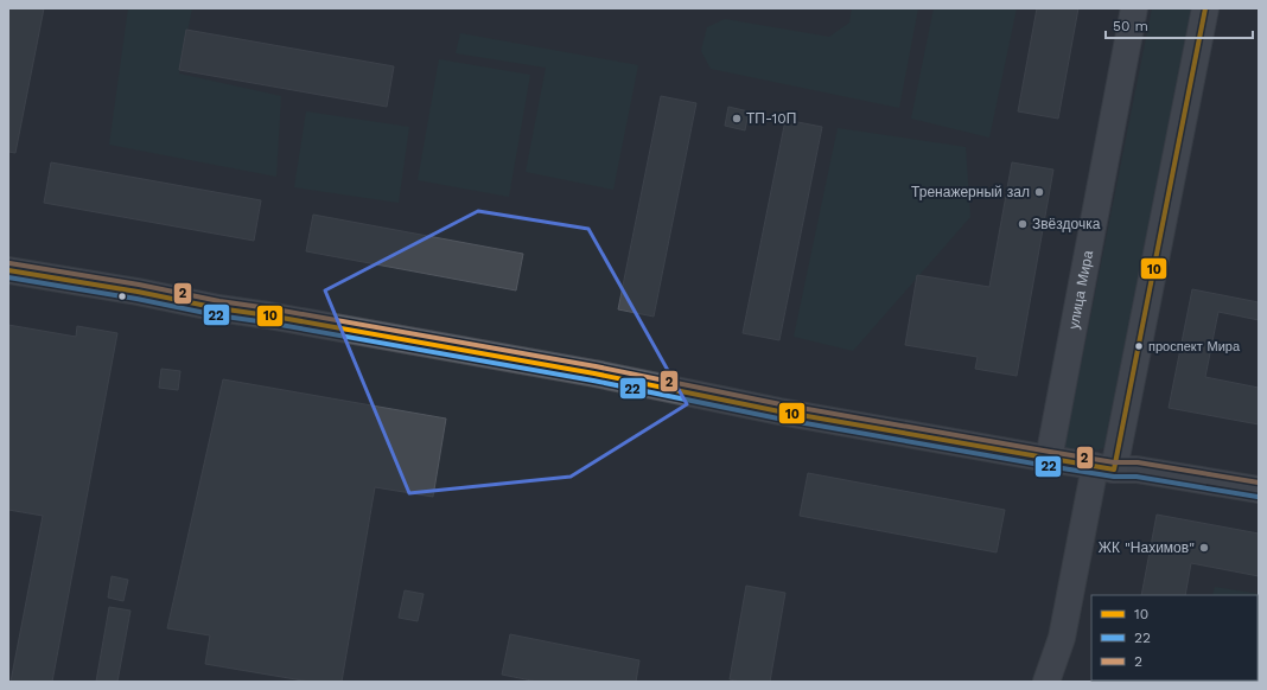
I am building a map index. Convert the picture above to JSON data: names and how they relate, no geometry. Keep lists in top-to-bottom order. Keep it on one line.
{"streets":{"main road":["улица Мира"]},"places":["ТП-10П","Тренажерный зал","Звёздочка","проспект Мира","ЖК \"Нахимов\""],"lines":["transit line 10","transit line 2","transit line 22"],"legend":["10","22","2"],"scale_bar":"50 m"}
